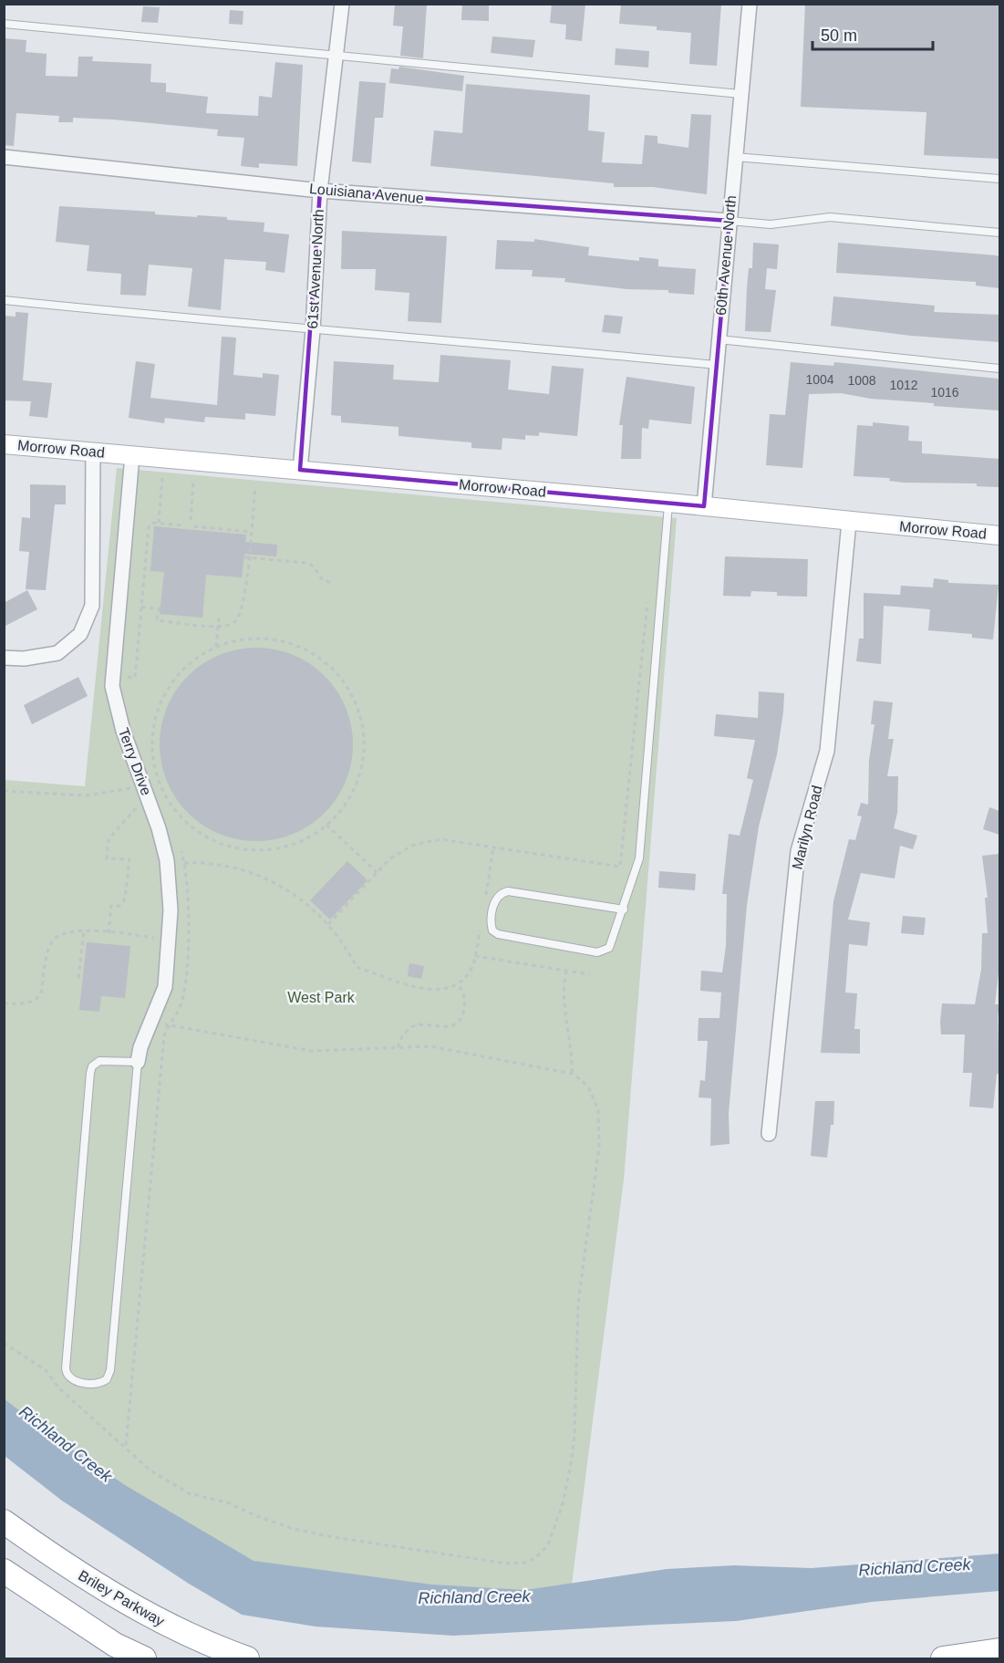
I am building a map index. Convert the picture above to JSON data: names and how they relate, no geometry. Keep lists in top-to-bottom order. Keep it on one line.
{"streets":{"highway":["Briley Parkway"],"street":["Louisiana Avenue","60th Avenue North","61st Avenue North","Morrow Road","Terry Drive","Marilyn Road"]},"crossings":[["Louisiana Avenue","60th Avenue North"],["Louisiana Avenue","61st Avenue North"],["60th Avenue North","Morrow Road"],["61st Avenue North","Morrow Road"],["Morrow Road","Terry Drive"],["Morrow Road","Marilyn Road"]],"water":["Richland Creek"],"parks":["West Park"],"house_numbers":["1004","1008","1012","1016"],"scale_bar":"50 m"}
